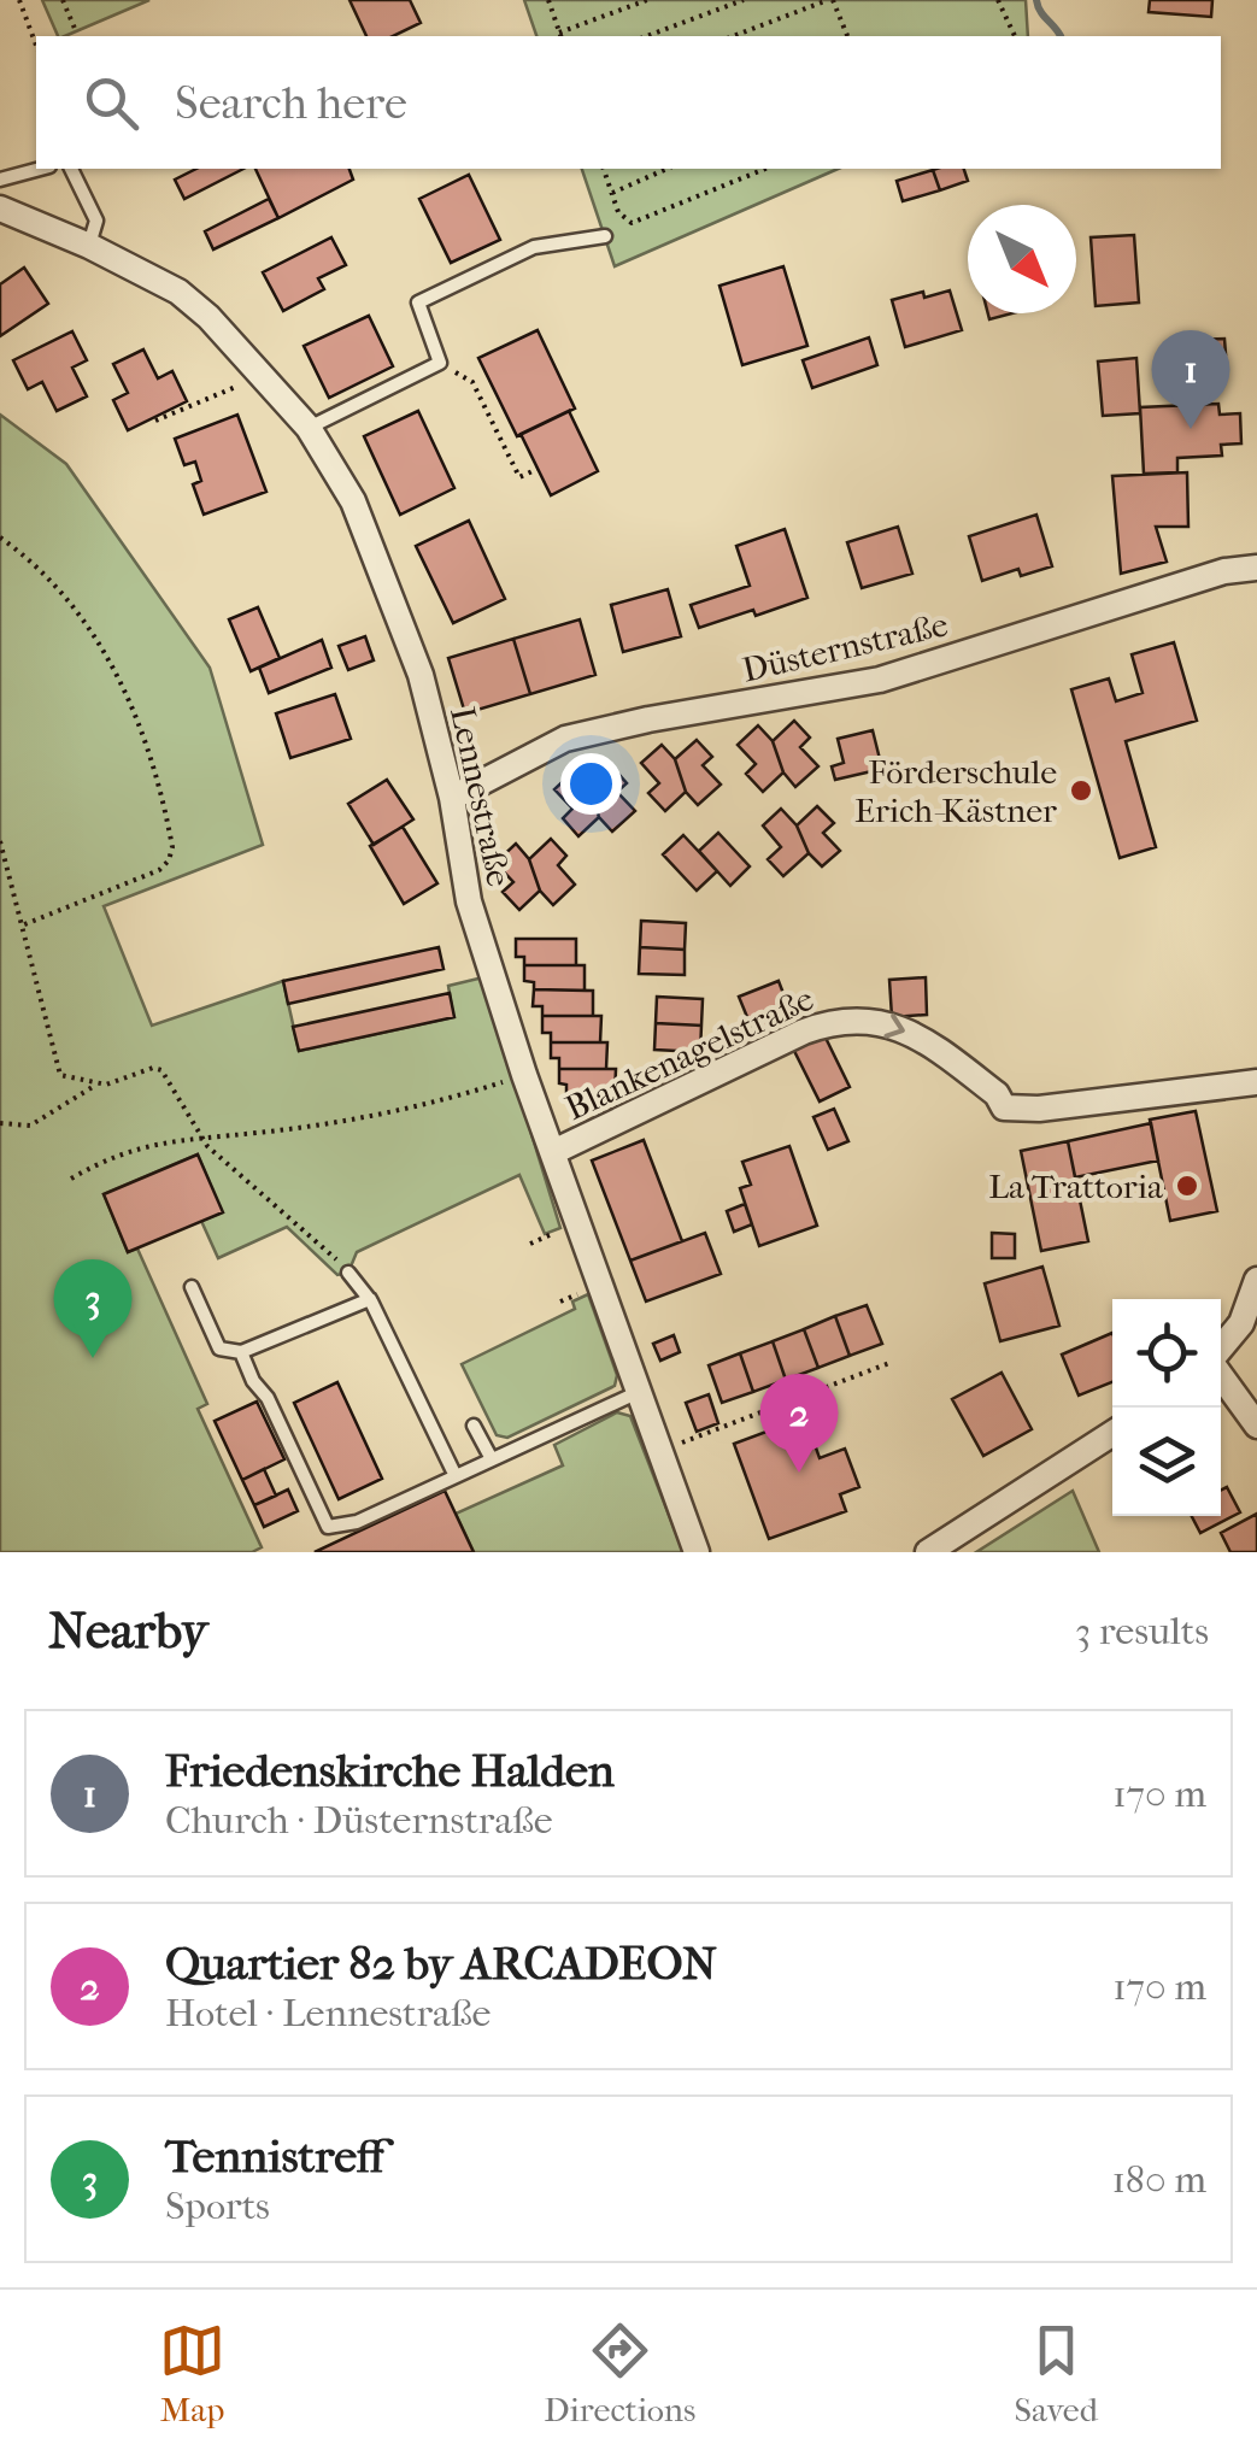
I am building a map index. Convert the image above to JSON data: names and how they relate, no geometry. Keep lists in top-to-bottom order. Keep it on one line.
{"streets":{"street":["Düsternstraße","Lennestraße","Blankenagelstraße"]},"crossings":[["Düsternstraße","Lennestraße"],["Lennestraße","Blankenagelstraße"]],"one_way":["Blankenagelstraße"],"places":["Förderschule Erich-Kästner","La Trattoria"],"north":"bottom right","page":{"search":"Search here","pins":["1","3","2"],"heading":["Nearby","3 results"],"list":[{"mark":"1","name":"Friedenskirche Halden","note":"Church · Düsternstraße","value":"170 m"},{"mark":"2","name":"Quartier 82 by ARCADEON","note":"Hotel · Lennestraße","value":"170 m"},{"mark":"3","name":"Tennistreff","note":"Sports","value":"180 m"}],"nav":["Map","Directions","Saved"]}}
